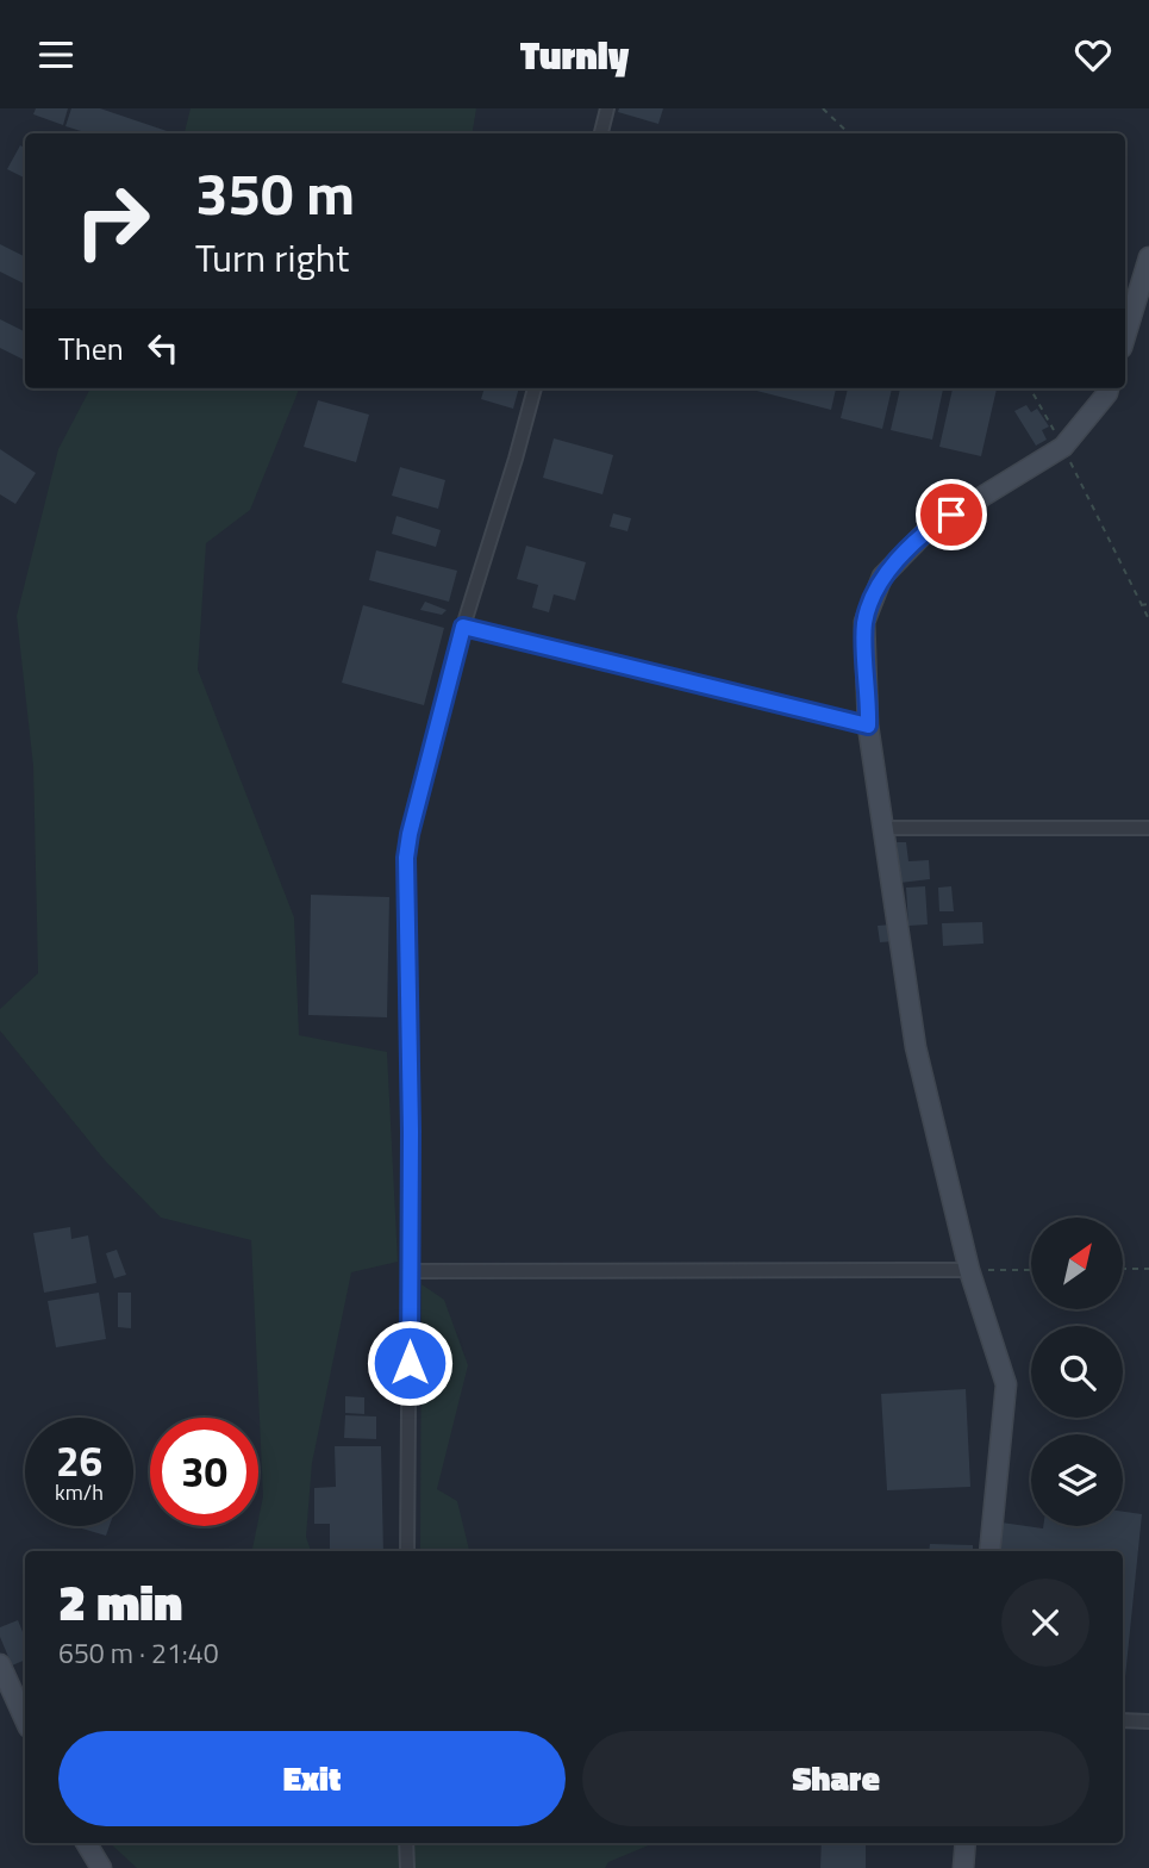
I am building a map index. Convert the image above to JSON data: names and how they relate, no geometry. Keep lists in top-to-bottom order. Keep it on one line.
{"north":"top right","page":{"header":"Turnly","turn":["350 m","Turn right"],"then":"Then","speed":"26 km/h","limit":"30","heading":["2 min","650 m · 21:40"],"buttons":["Exit","Share"]}}
